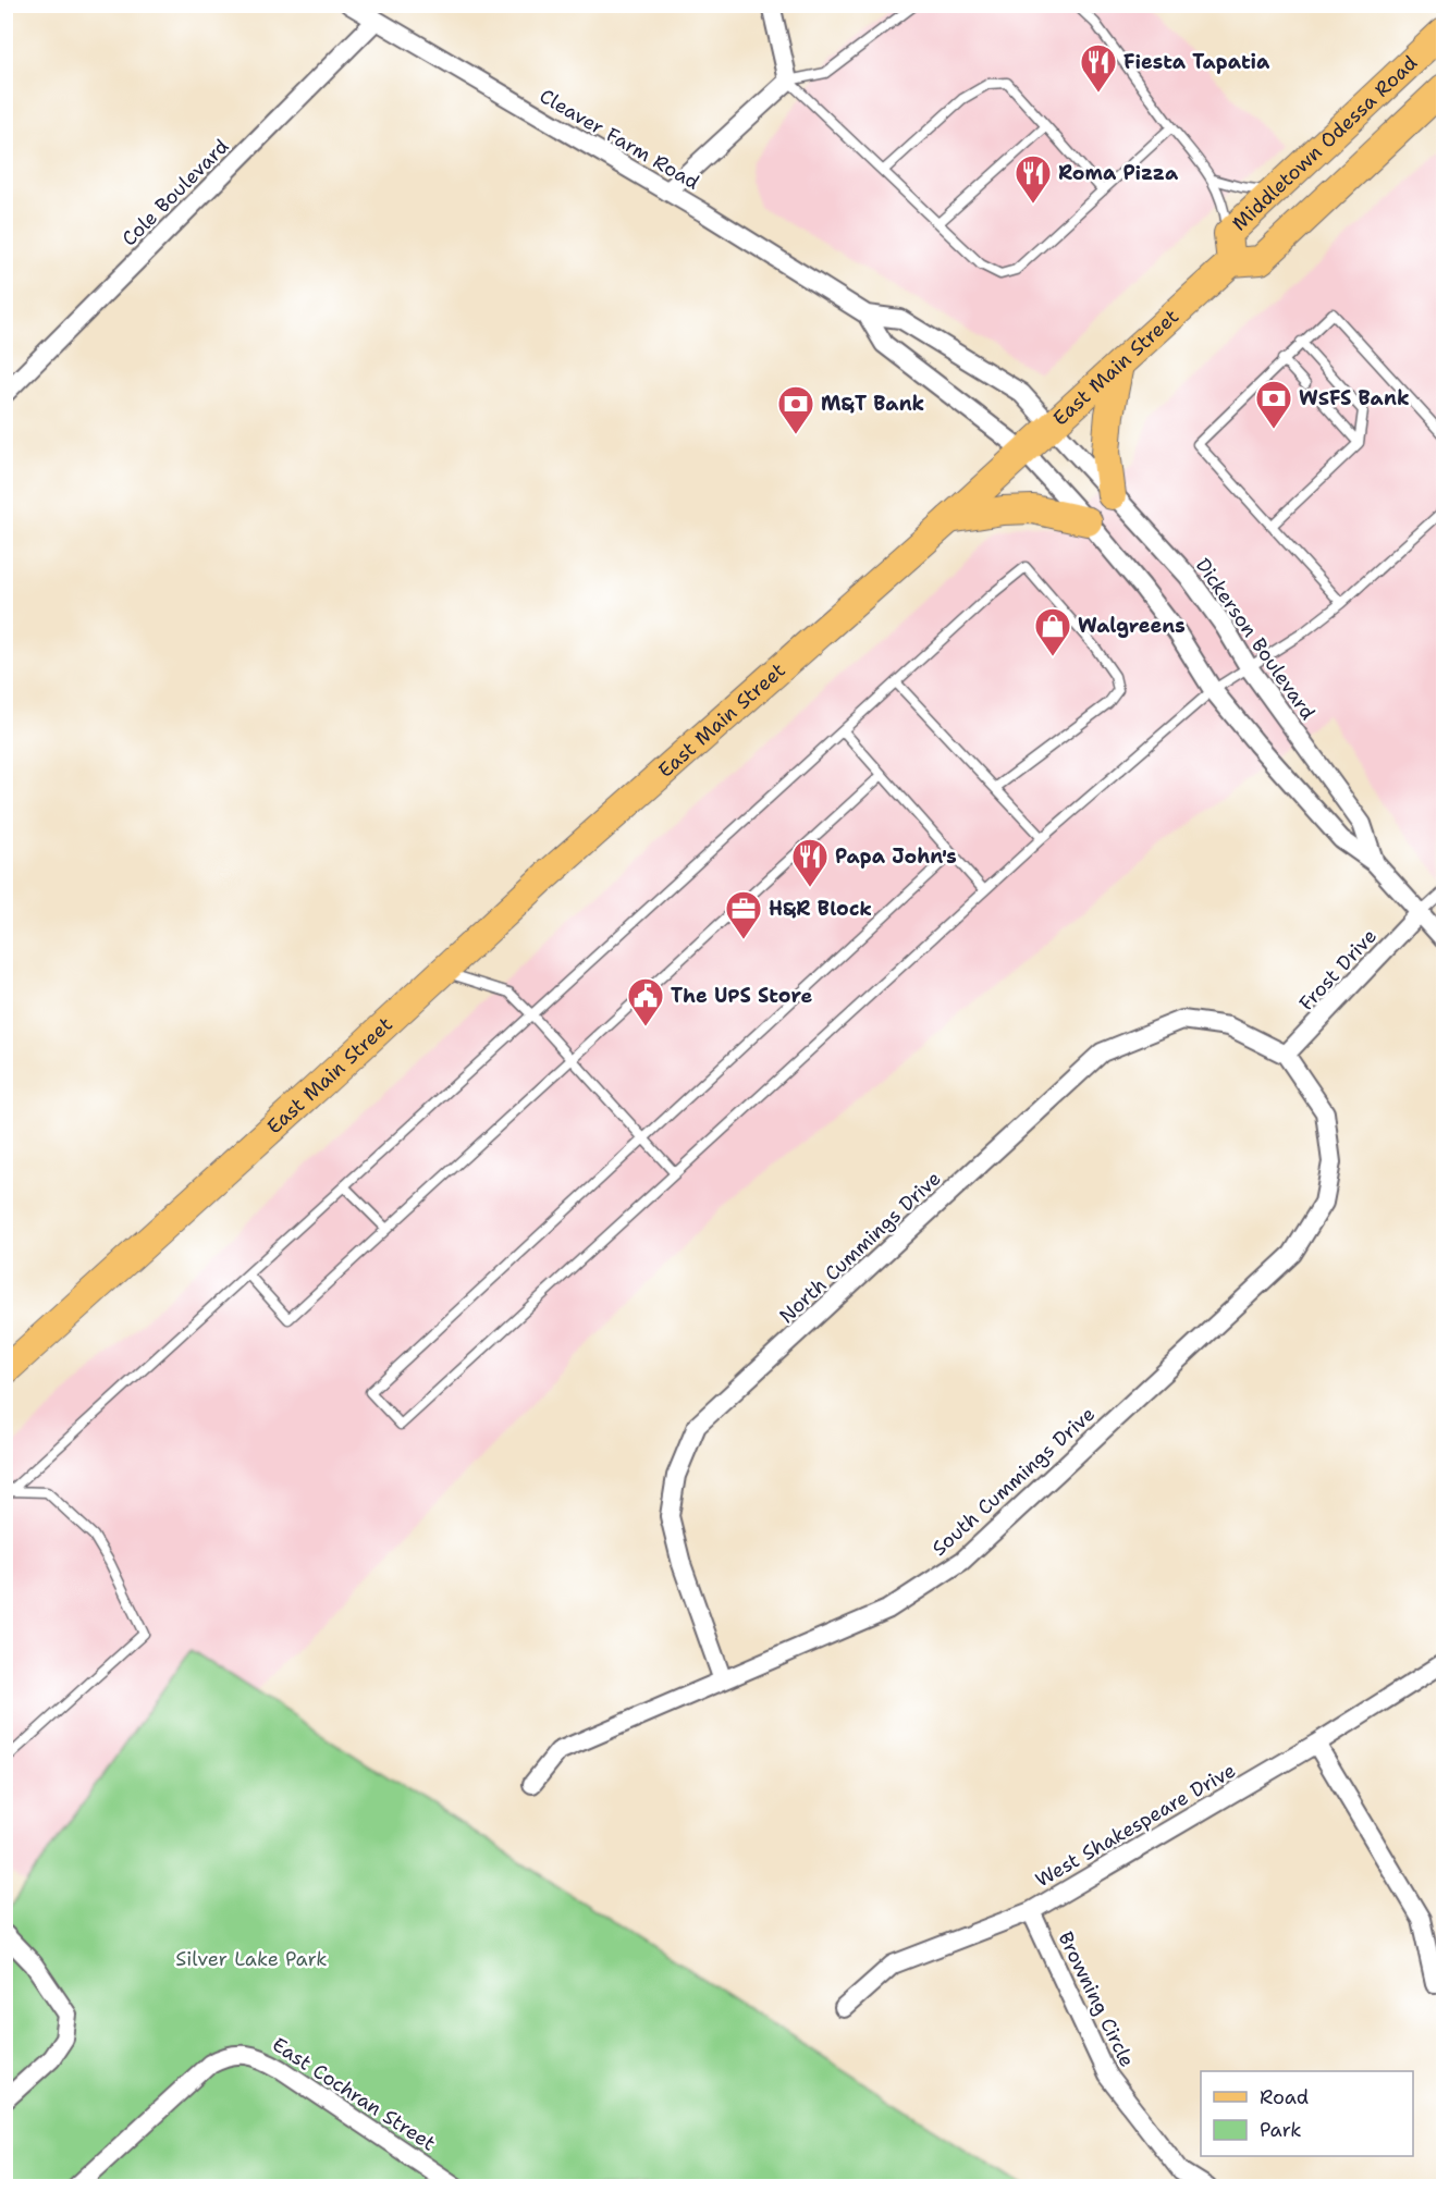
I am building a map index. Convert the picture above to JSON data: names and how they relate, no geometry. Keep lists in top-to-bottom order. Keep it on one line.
{"streets":{"main road":["Middletown Odessa Road","East Main Street"],"street":["Cleaver Farm Road","Cole Boulevard","Dickerson Boulevard","Frost Drive","North Cummings Drive","South Cummings Drive","West Shakespeare Drive","Browning Circle","East Cochran Street"]},"crossings":[["Cleaver Farm Road","Cole Boulevard"],["Cleaver Farm Road","East Main Street"],["Cleaver Farm Road","Dickerson Boulevard"],["Middletown Odessa Road","East Main Street"],["East Main Street","Dickerson Boulevard"],["Dickerson Boulevard","Frost Drive"],["Frost Drive","North Cummings Drive"],["Frost Drive","South Cummings Drive"],["North Cummings Drive","South Cummings Drive"],["West Shakespeare Drive","Browning Circle"]],"parks":["Silver Lake Park"],"places":{"restaurant":["Fiesta Tapatia","Roma Pizza","Papa John's"],"bank":["WSFS Bank","M&T Bank"],"shop":["Walgreens"],"office":["H&R Block"],"public building":["The UPS Store"]},"legend":["Road","Park"]}
